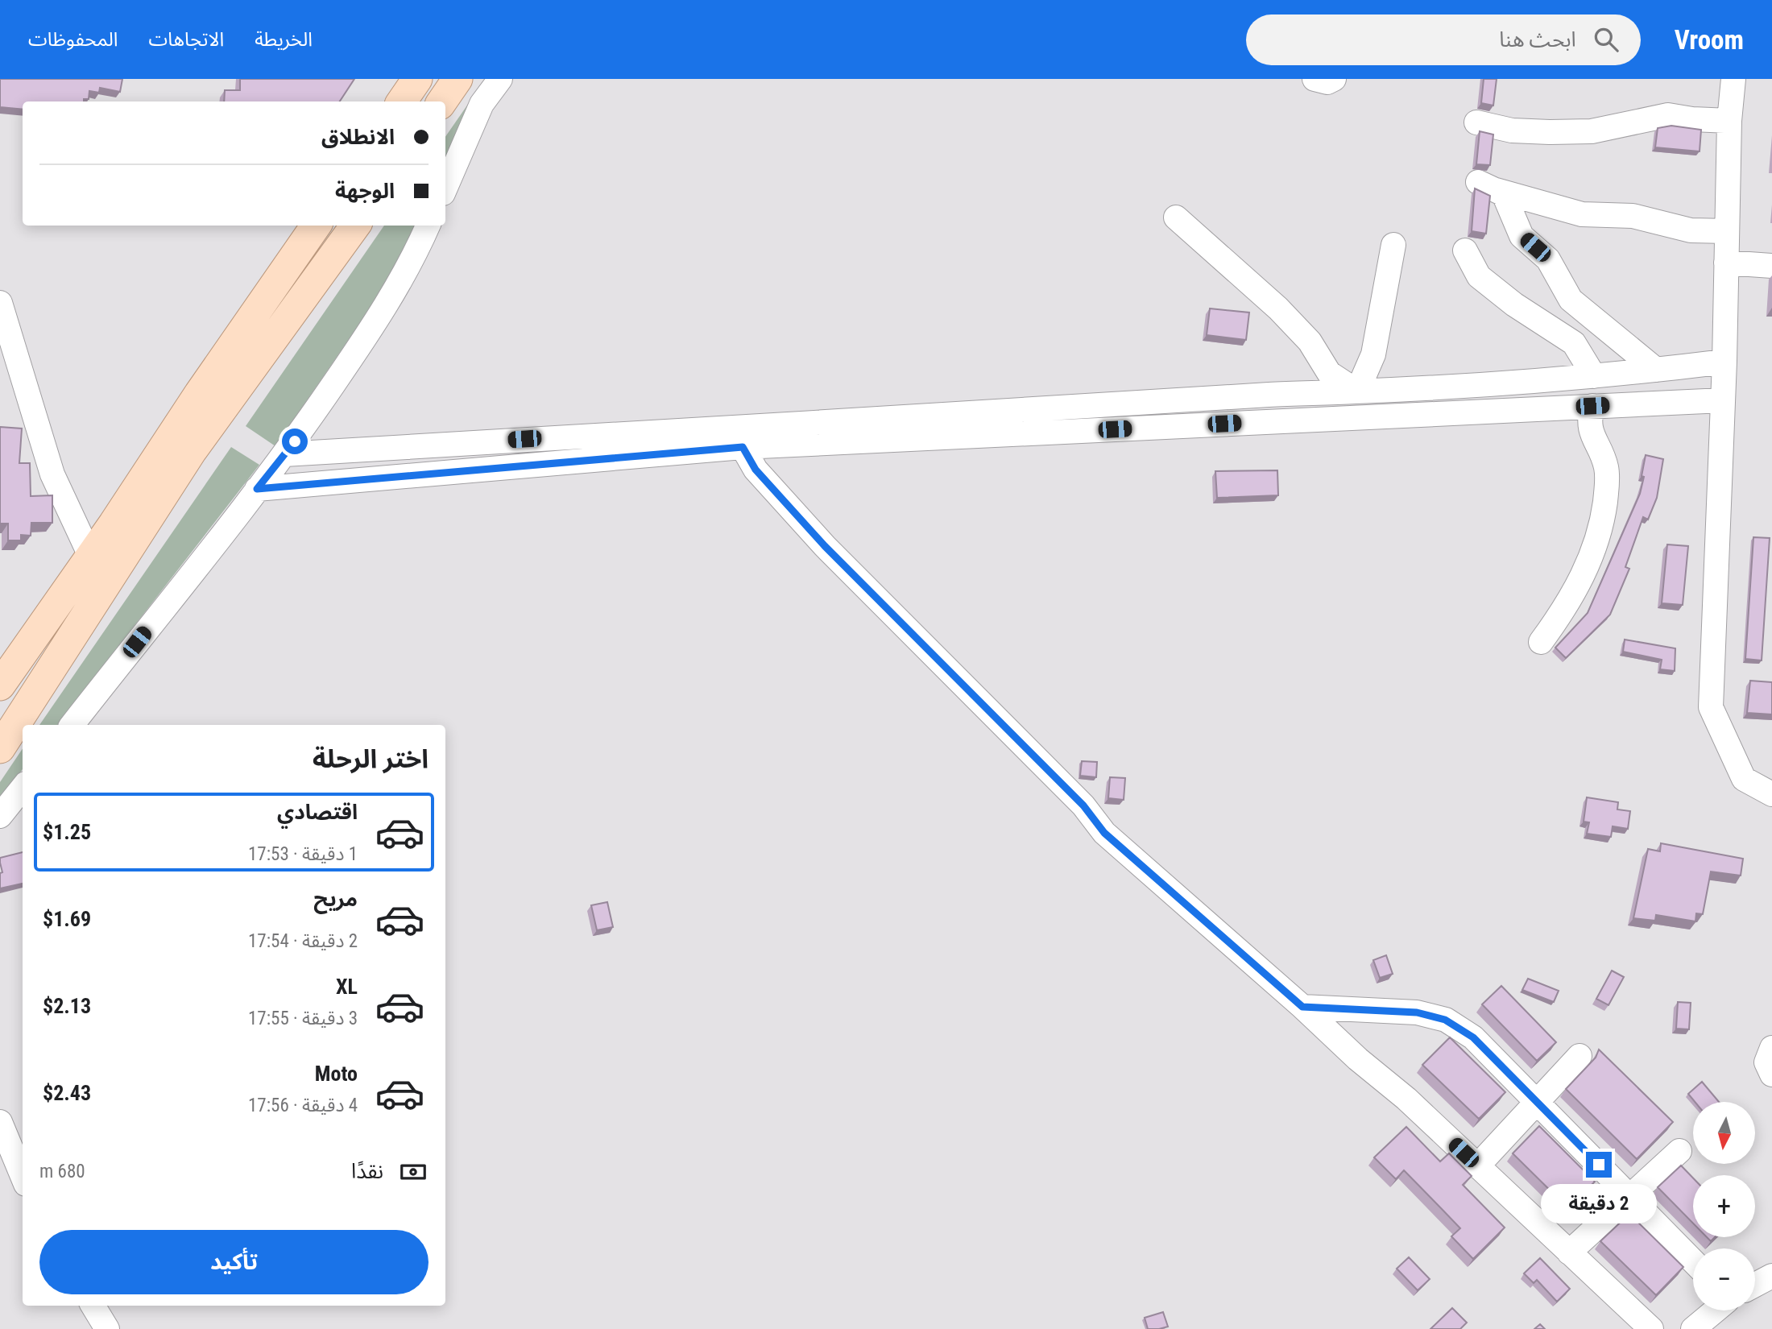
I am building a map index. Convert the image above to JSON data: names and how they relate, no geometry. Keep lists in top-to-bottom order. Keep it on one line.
{"north":"bottom","page":{"header":"Vroom","search":"ابحث هنا","nav":["الخريطة","الاتجاهات","المحفوظات"],"banner":["الانطلاق","الوجهة"],"heading":"اختر الرحلة","list":[{"name":"اقتصادي","note":"1 دقيقة · 17:53","value":"$1.25"},{"name":"مريح","note":"2 دقيقة · 17:54","value":"$1.69"},{"name":"XL","note":"3 دقيقة · 17:55","value":"$2.13"},{"name":"Moto","note":"4 دقيقة · 17:56","value":"$2.43"}],"map_buttons":["+","−"],"pay":["نقدًا","680 m"],"bubble":"2 دقيقة","buttons":"تأكيد"}}
